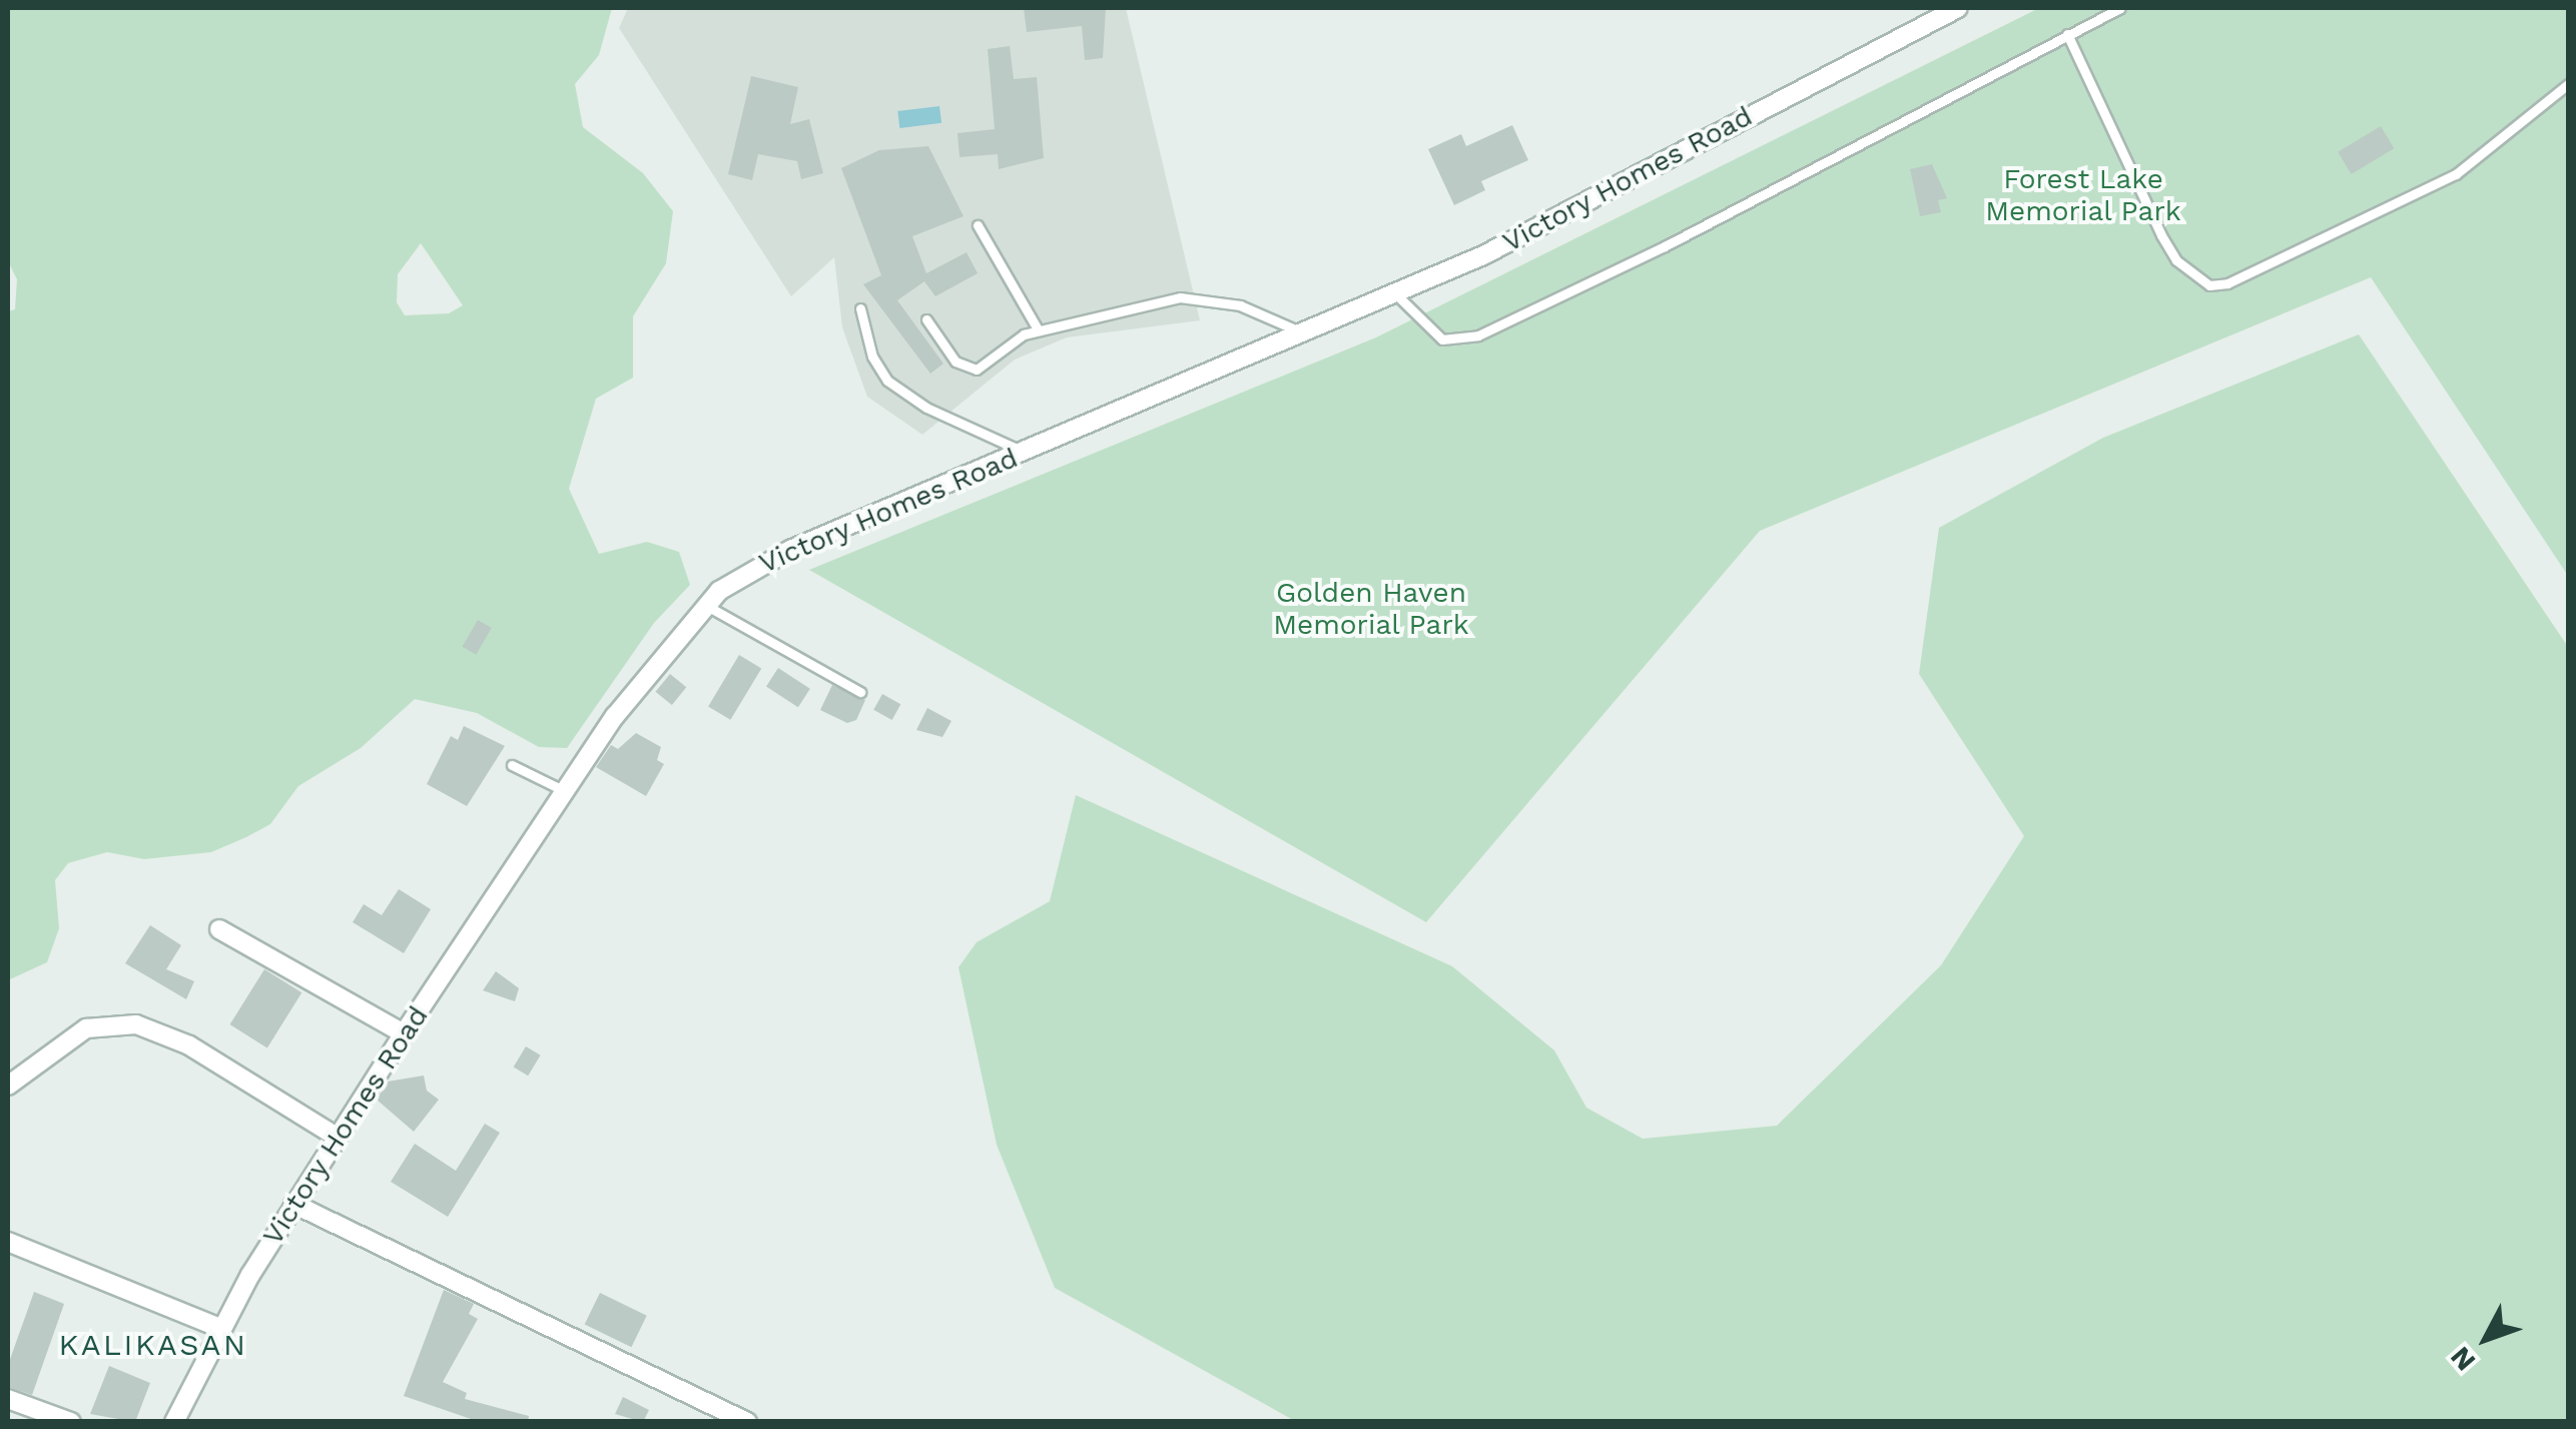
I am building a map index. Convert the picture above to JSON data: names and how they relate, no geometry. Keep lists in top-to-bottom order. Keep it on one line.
{"streets":{"street":["Victory Homes Road"]},"districts":["KALIKASAN"],"parks":["Forest Lake Memorial Park","Golden Haven Memorial Park"],"north":"bottom left"}
